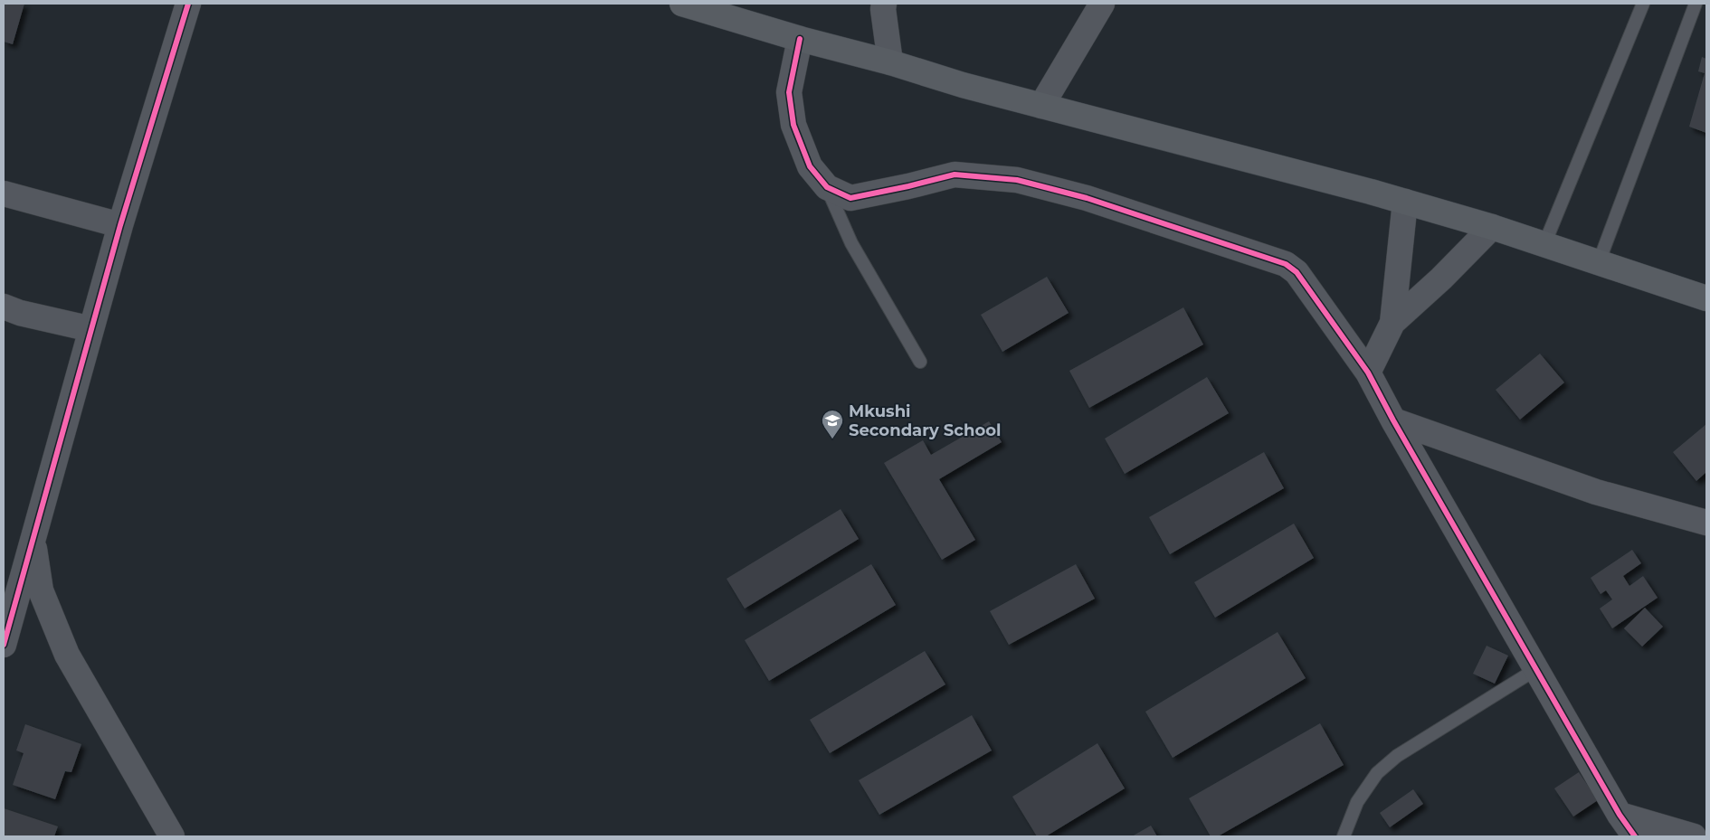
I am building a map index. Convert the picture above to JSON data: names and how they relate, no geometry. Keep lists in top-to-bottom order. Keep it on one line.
{"places":{"school or university":["Mkushi Secondary School"]}}
